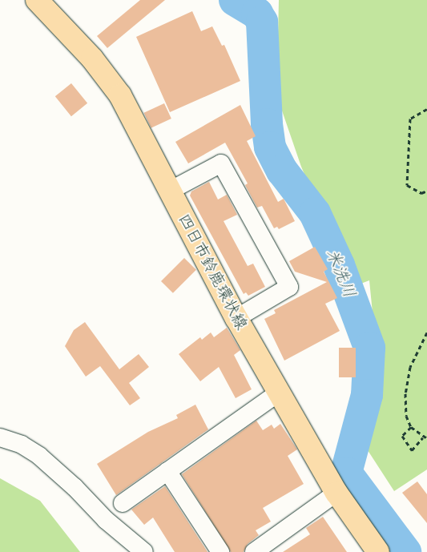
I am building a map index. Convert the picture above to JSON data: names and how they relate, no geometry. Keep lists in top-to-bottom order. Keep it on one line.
{"streets":{"main road":["四日市鈴鹿環状線"]},"water":["米洗川"]}
